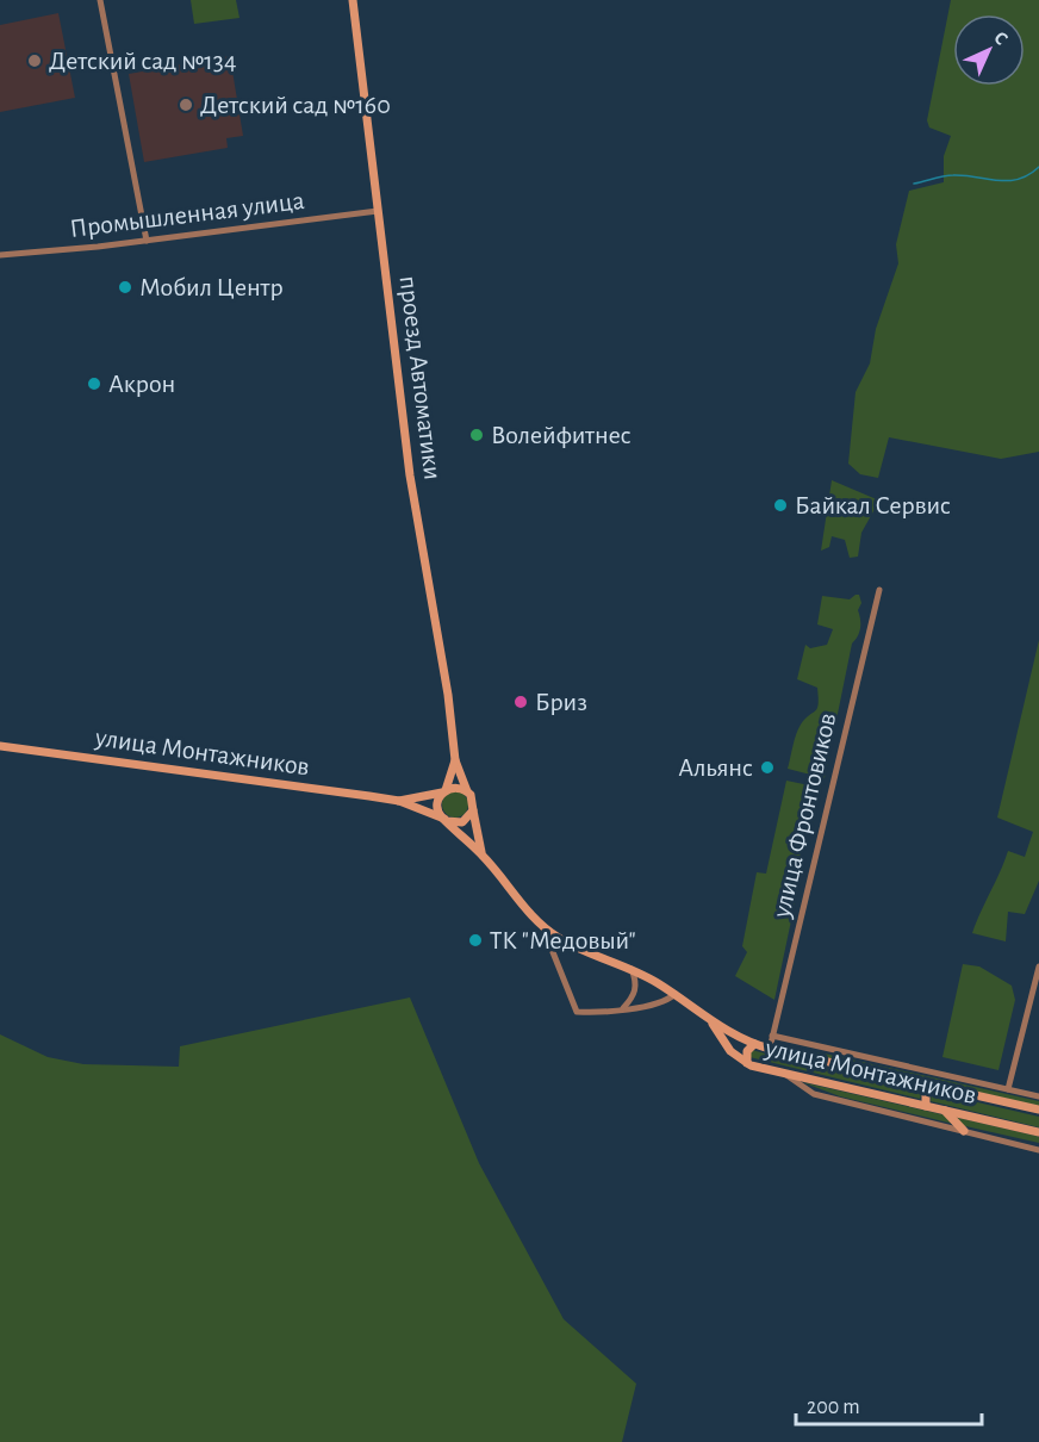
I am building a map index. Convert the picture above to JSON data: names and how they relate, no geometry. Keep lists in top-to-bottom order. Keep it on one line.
{"streets":{"main road":["проезд Автоматики","улица Монтажников"],"street":["Промышленная улица","улица Фронтовиков"]},"crossings":[["Промышленная улица","проезд Автоматики"],["проезд Автоматики","улица Монтажников"],["улица Монтажников","улица Фронтовиков"]],"places":["Детский сад №134","Детский сад №160","Мобил Центр","Акрон","Волейфитнес","Байкал Сервис","Бриз","Альянс","ТК \"Медовый\""],"scale_bar":"200 m","north":"top right"}
